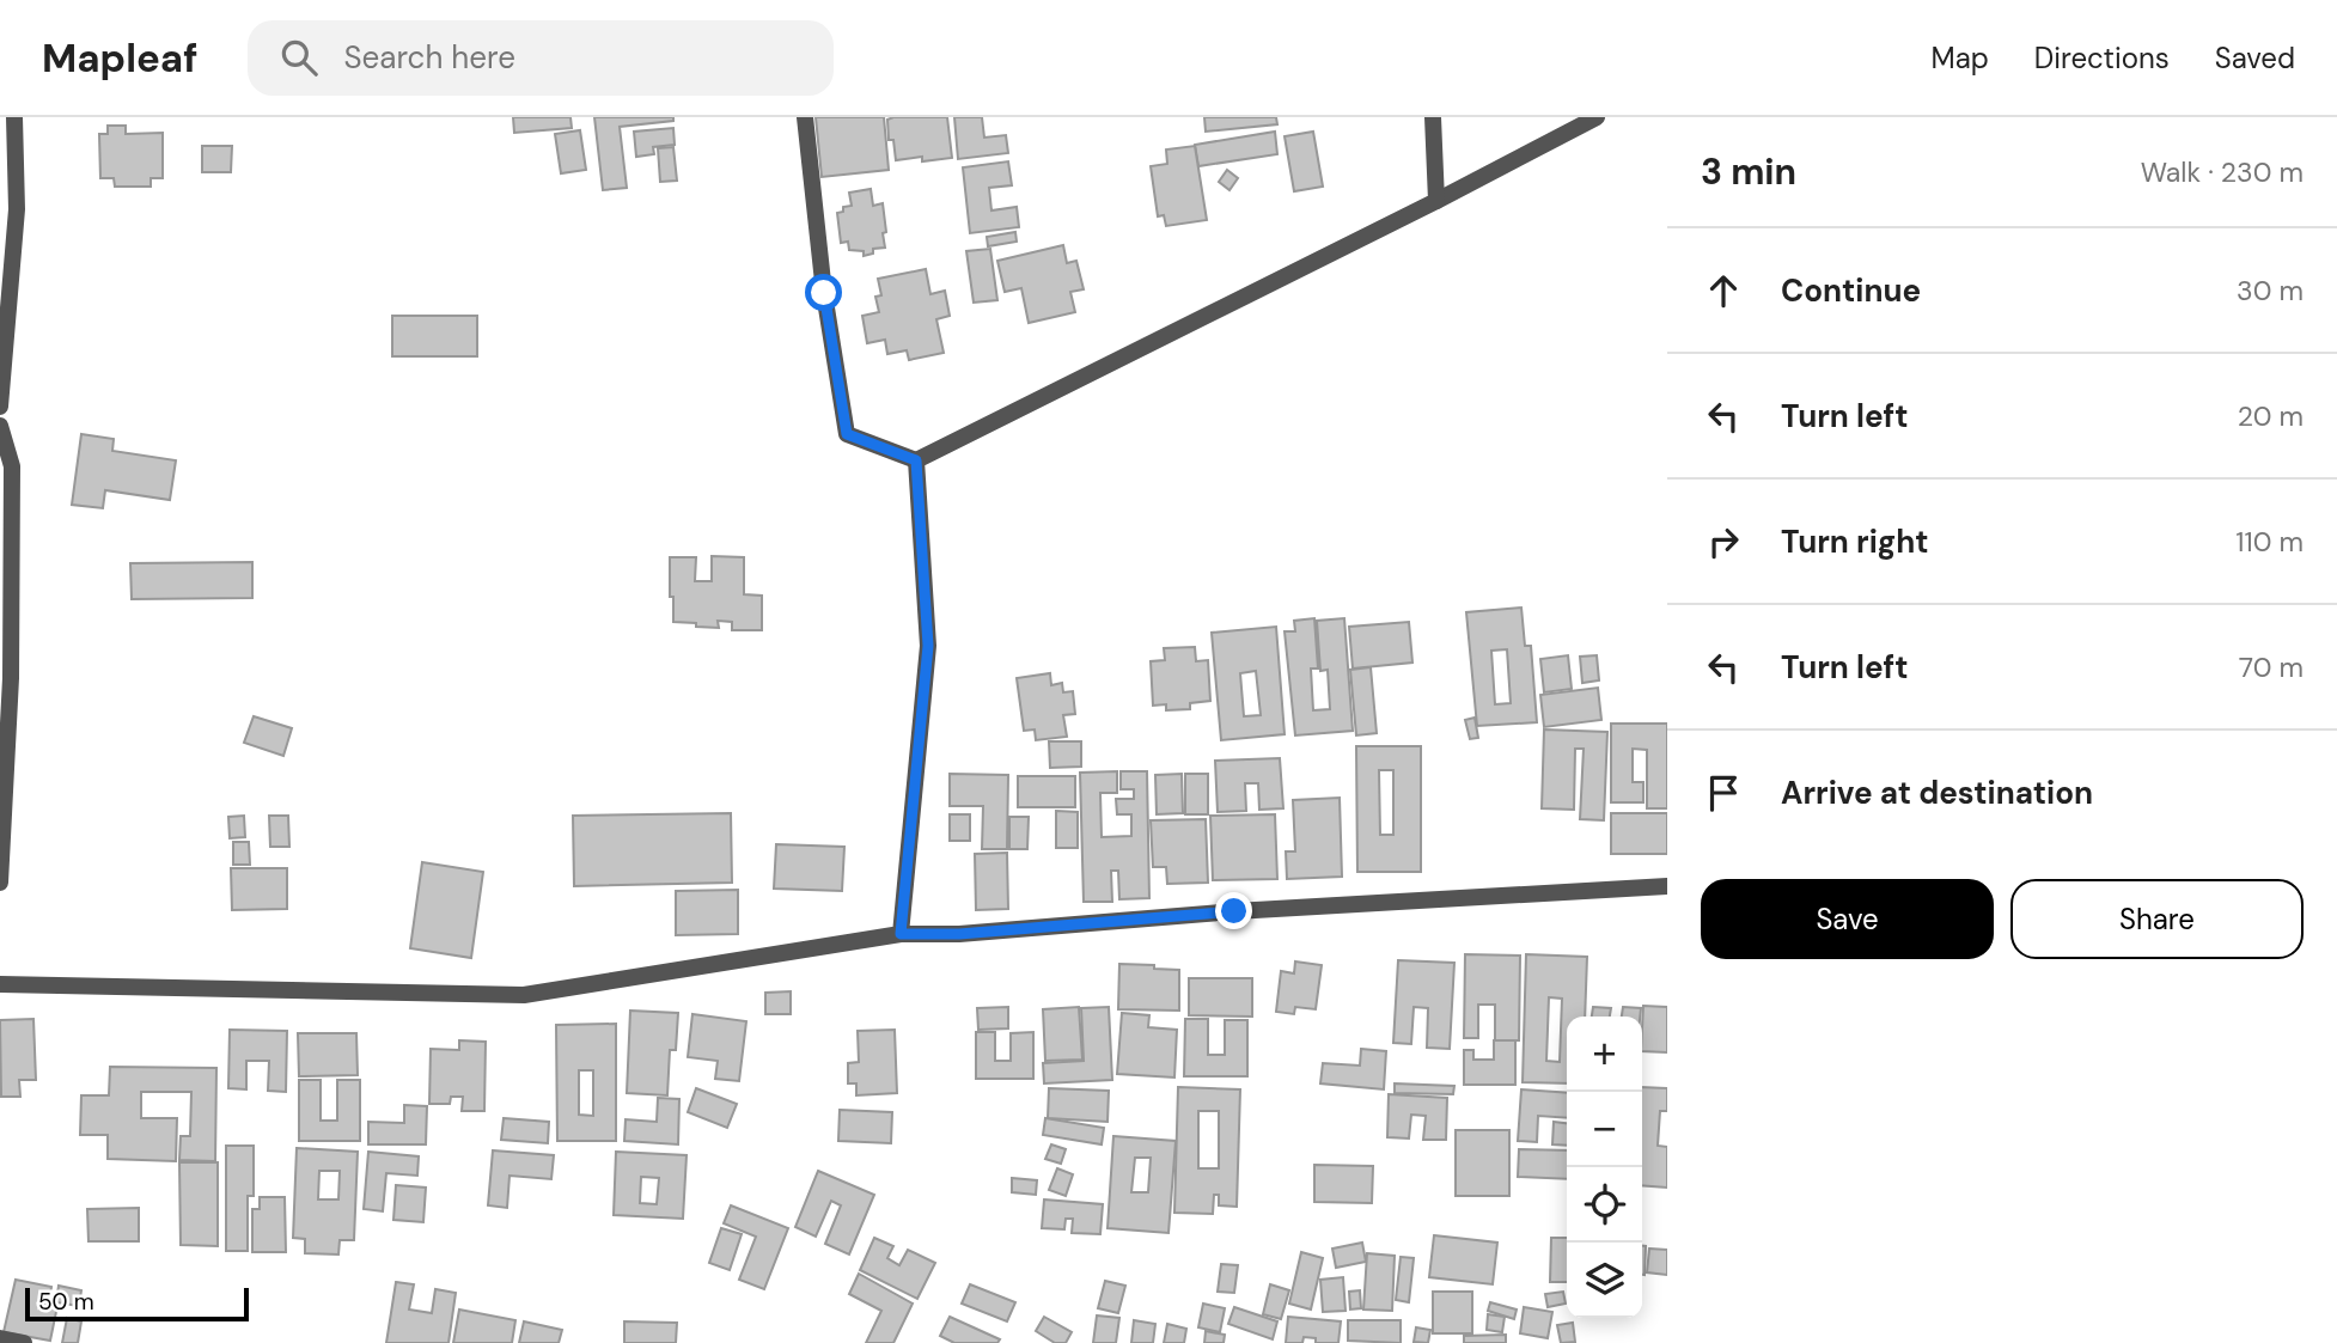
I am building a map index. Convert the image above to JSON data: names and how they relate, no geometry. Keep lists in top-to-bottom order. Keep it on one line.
{"scale_bar":"50 m","page":{"header":"Mapleaf","search":"Search here","nav":["Map","Directions","Saved"],"heading":["3 min","Walk · 230 m"],"list":[["Continue","30 m"],["Turn left","20 m"],["Turn right","110 m"],["Turn left","70 m"],"Arrive at destination"],"buttons":["Save","Share"],"map_buttons":["+","−"],"scale":"50 m"}}
